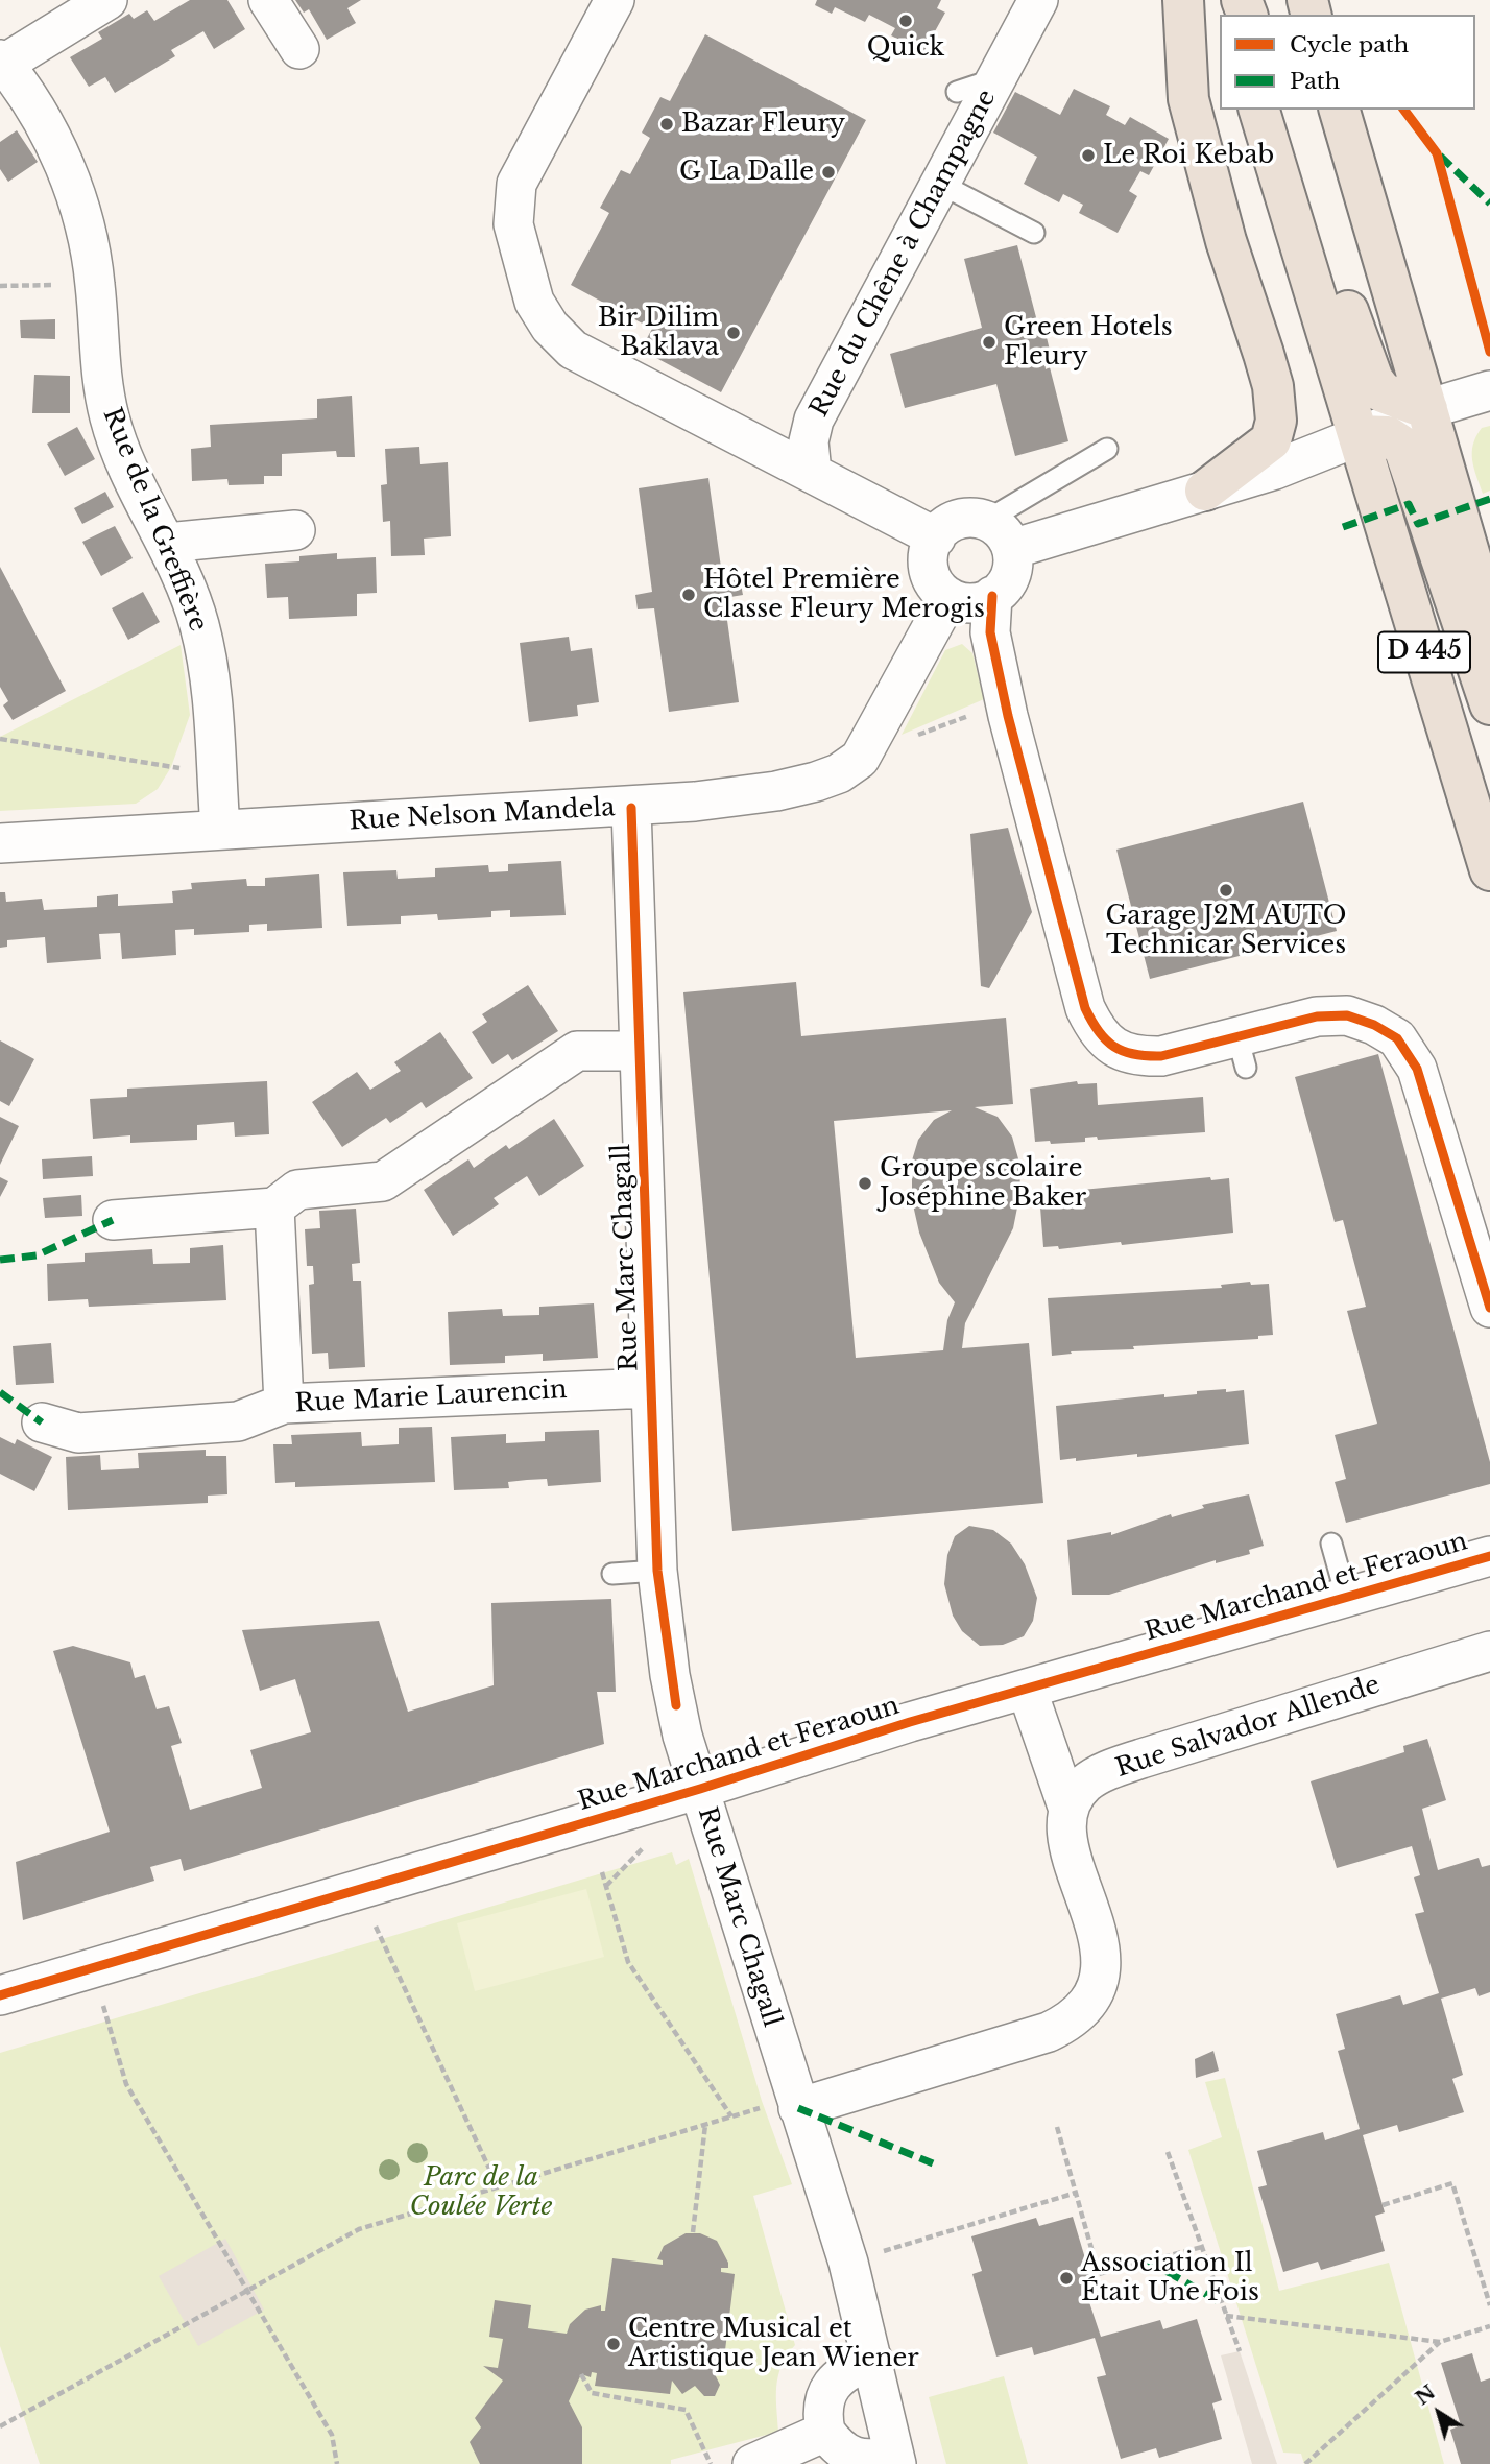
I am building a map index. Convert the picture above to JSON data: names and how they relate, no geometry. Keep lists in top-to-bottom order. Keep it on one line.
{"streets":{"main road":["D 445"],"street":["Rue du Chêne à Champagne","Rue de la Greffière","Rue Nelson Mandela","Rue Marc Chagall","Rue Marie Laurencin","Rue Marchand et Feraoun","Rue Salvador Allende"]},"crossings":[["Rue de la Greffière","Rue Nelson Mandela"],["Rue Nelson Mandela","Rue Marc Chagall"],["Rue Marc Chagall","Rue Marie Laurencin"],["Rue Marc Chagall","Rue Marchand et Feraoun"]],"parks":["Parc de la Coulée Verte"],"places":["Quick","Bazar Fleury","Le Roi Kebab","G La Dalle","Bir Dilim Baklava","Green Hotels Fleury","Hôtel Première Classe Fleury Merogis","Garage J2M AUTO Technicar Services","Groupe scolaire Joséphine Baker","Association Il Était Une Fois","Centre Musical et Artistique Jean Wiener"],"legend":["Cycle path","Path"],"north":"top left"}
